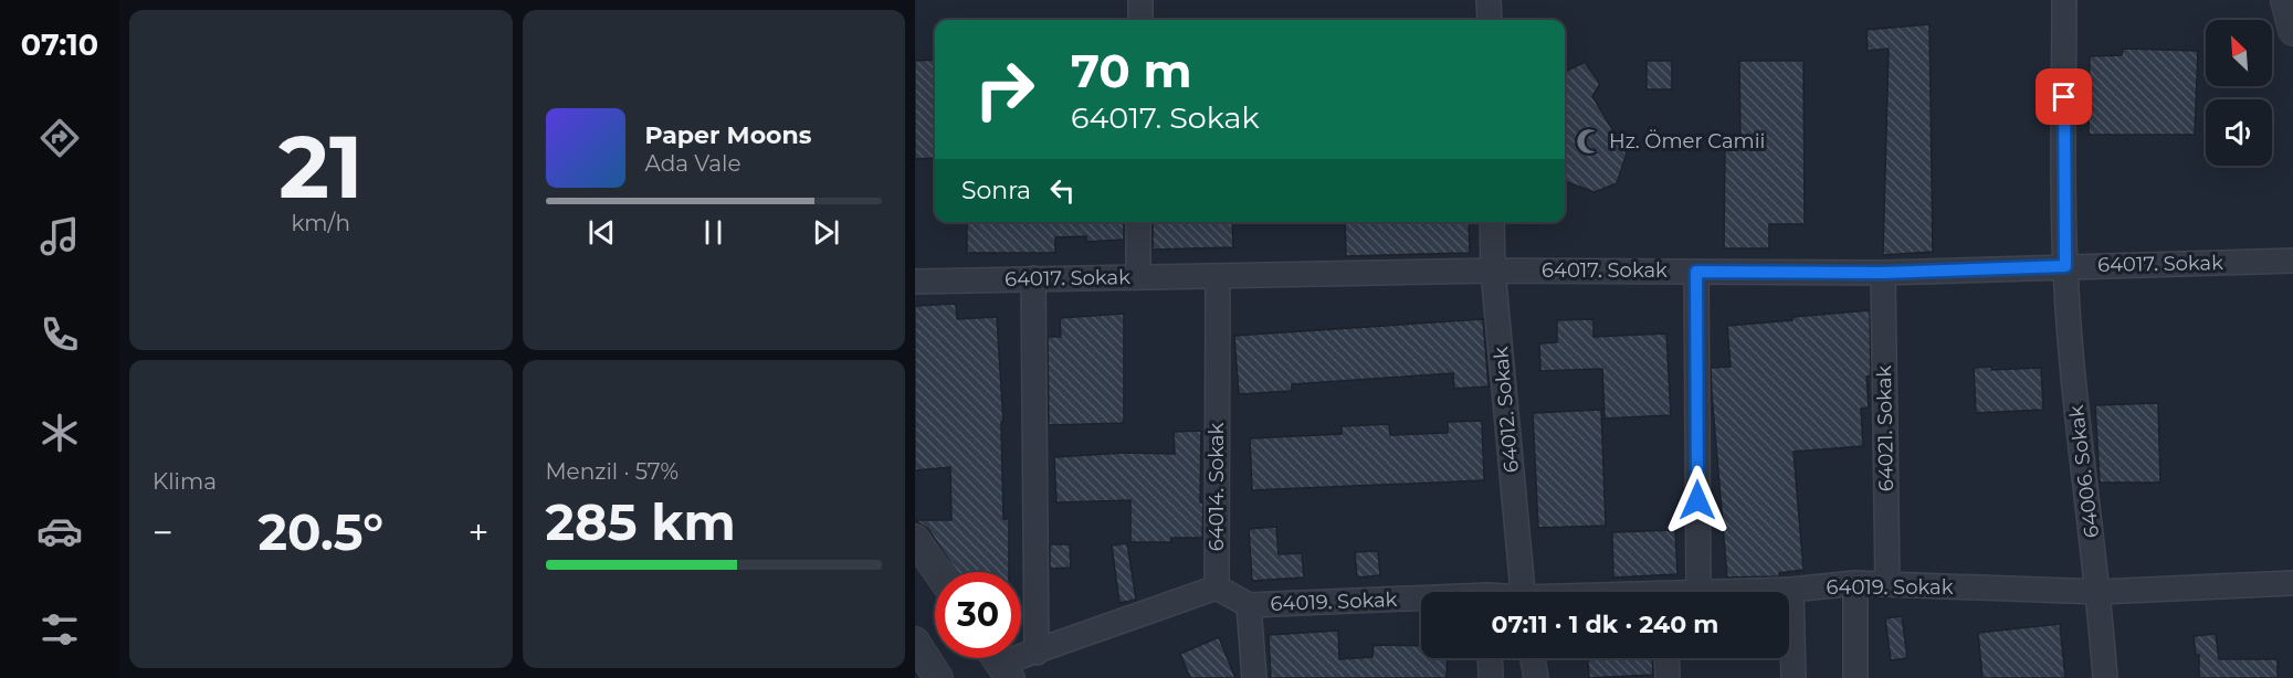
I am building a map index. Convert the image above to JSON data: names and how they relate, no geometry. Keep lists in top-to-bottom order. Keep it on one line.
{"streets":{"street":["64017. Sokak","64012. Sokak","64021. Sokak","64006. Sokak","64014. Sokak","64019. Sokak"]},"crossings":[["64017. Sokak","64012. Sokak"],["64017. Sokak","64021. Sokak"],["64017. Sokak","64006. Sokak"],["64017. Sokak","64014. Sokak"],["64021. Sokak","64019. Sokak"],["64006. Sokak","64019. Sokak"]],"places":{"mosque":["Hz. Ömer Camii"]},"north":"top left","page":{"tabs":"07:10","tile":[["21","km/h"],"Klima",["Menzil · 57%","285 km"]],"turn":["70 m","64017. Sokak"],"song":["Paper Moons","Ada Vale"],"then":"Sonra","heat":["−","20.5°","+"],"limit":"30","trip":"07:11 · 1 dk · 240 m"}}
